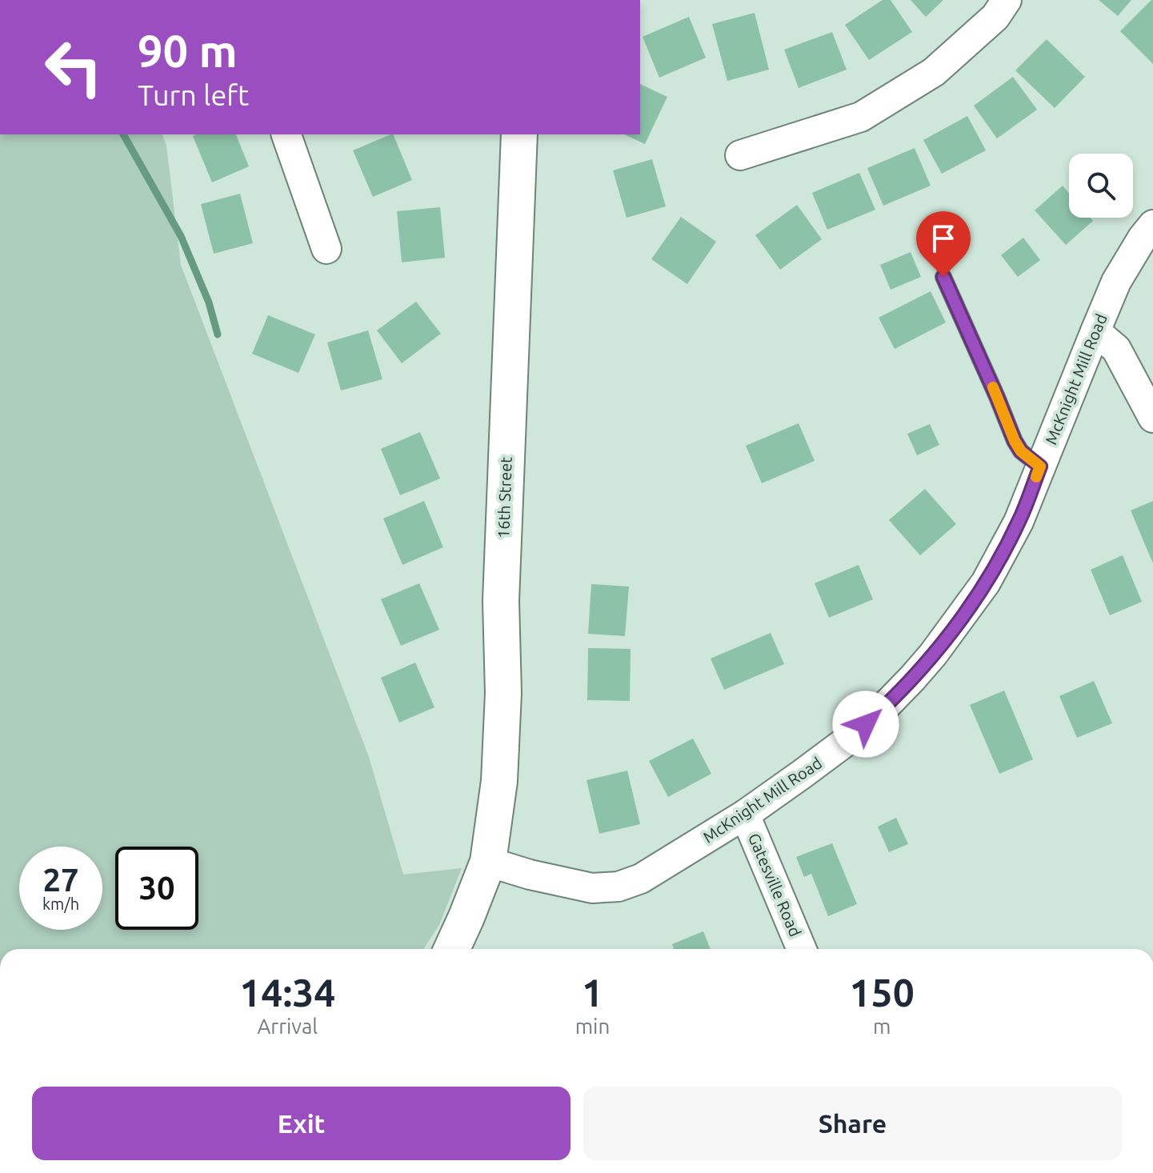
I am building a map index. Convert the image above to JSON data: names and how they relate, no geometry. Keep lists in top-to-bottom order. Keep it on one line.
{"streets":{"street":["McKnight Mill Road","16th Street","Gatesville Road"]},"crossings":[["McKnight Mill Road","16th Street"],["McKnight Mill Road","Gatesville Road"]],"page":{"turn":["90 m","Turn left"],"speed":"27 km/h","limit":"30","eta":["14:34","Arrival","1","min","150","m"],"buttons":["Exit","Share"]}}
